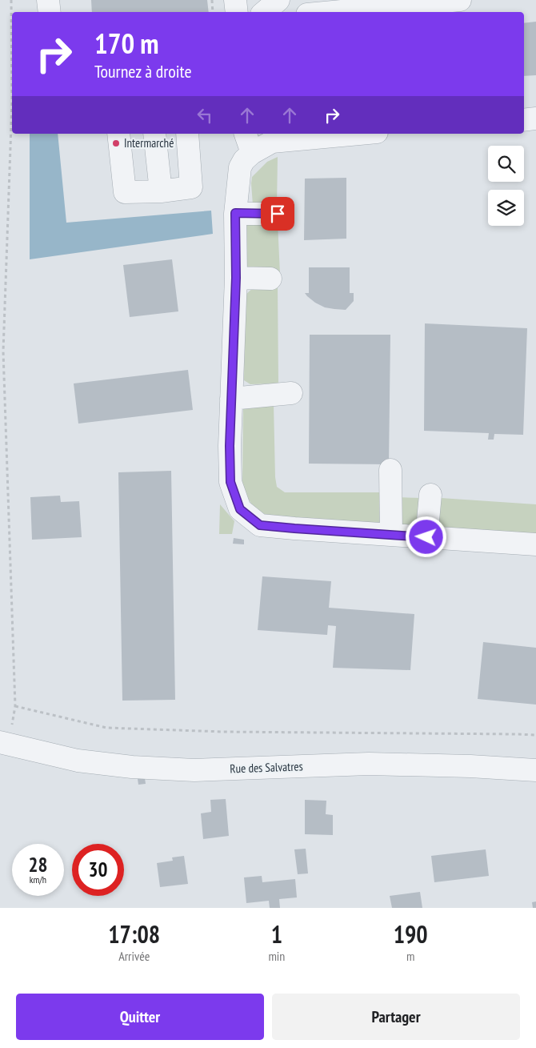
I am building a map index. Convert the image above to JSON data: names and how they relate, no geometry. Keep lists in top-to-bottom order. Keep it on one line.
{"streets":{"street":["Rue des Salvatres"]},"places":["Intermarché"],"page":{"turn":["170 m","Tournez à droite"],"speed":"28 km/h","limit":"30","eta":["17:08","Arrivée","1","min","190","m"],"buttons":["Quitter","Partager"]}}
